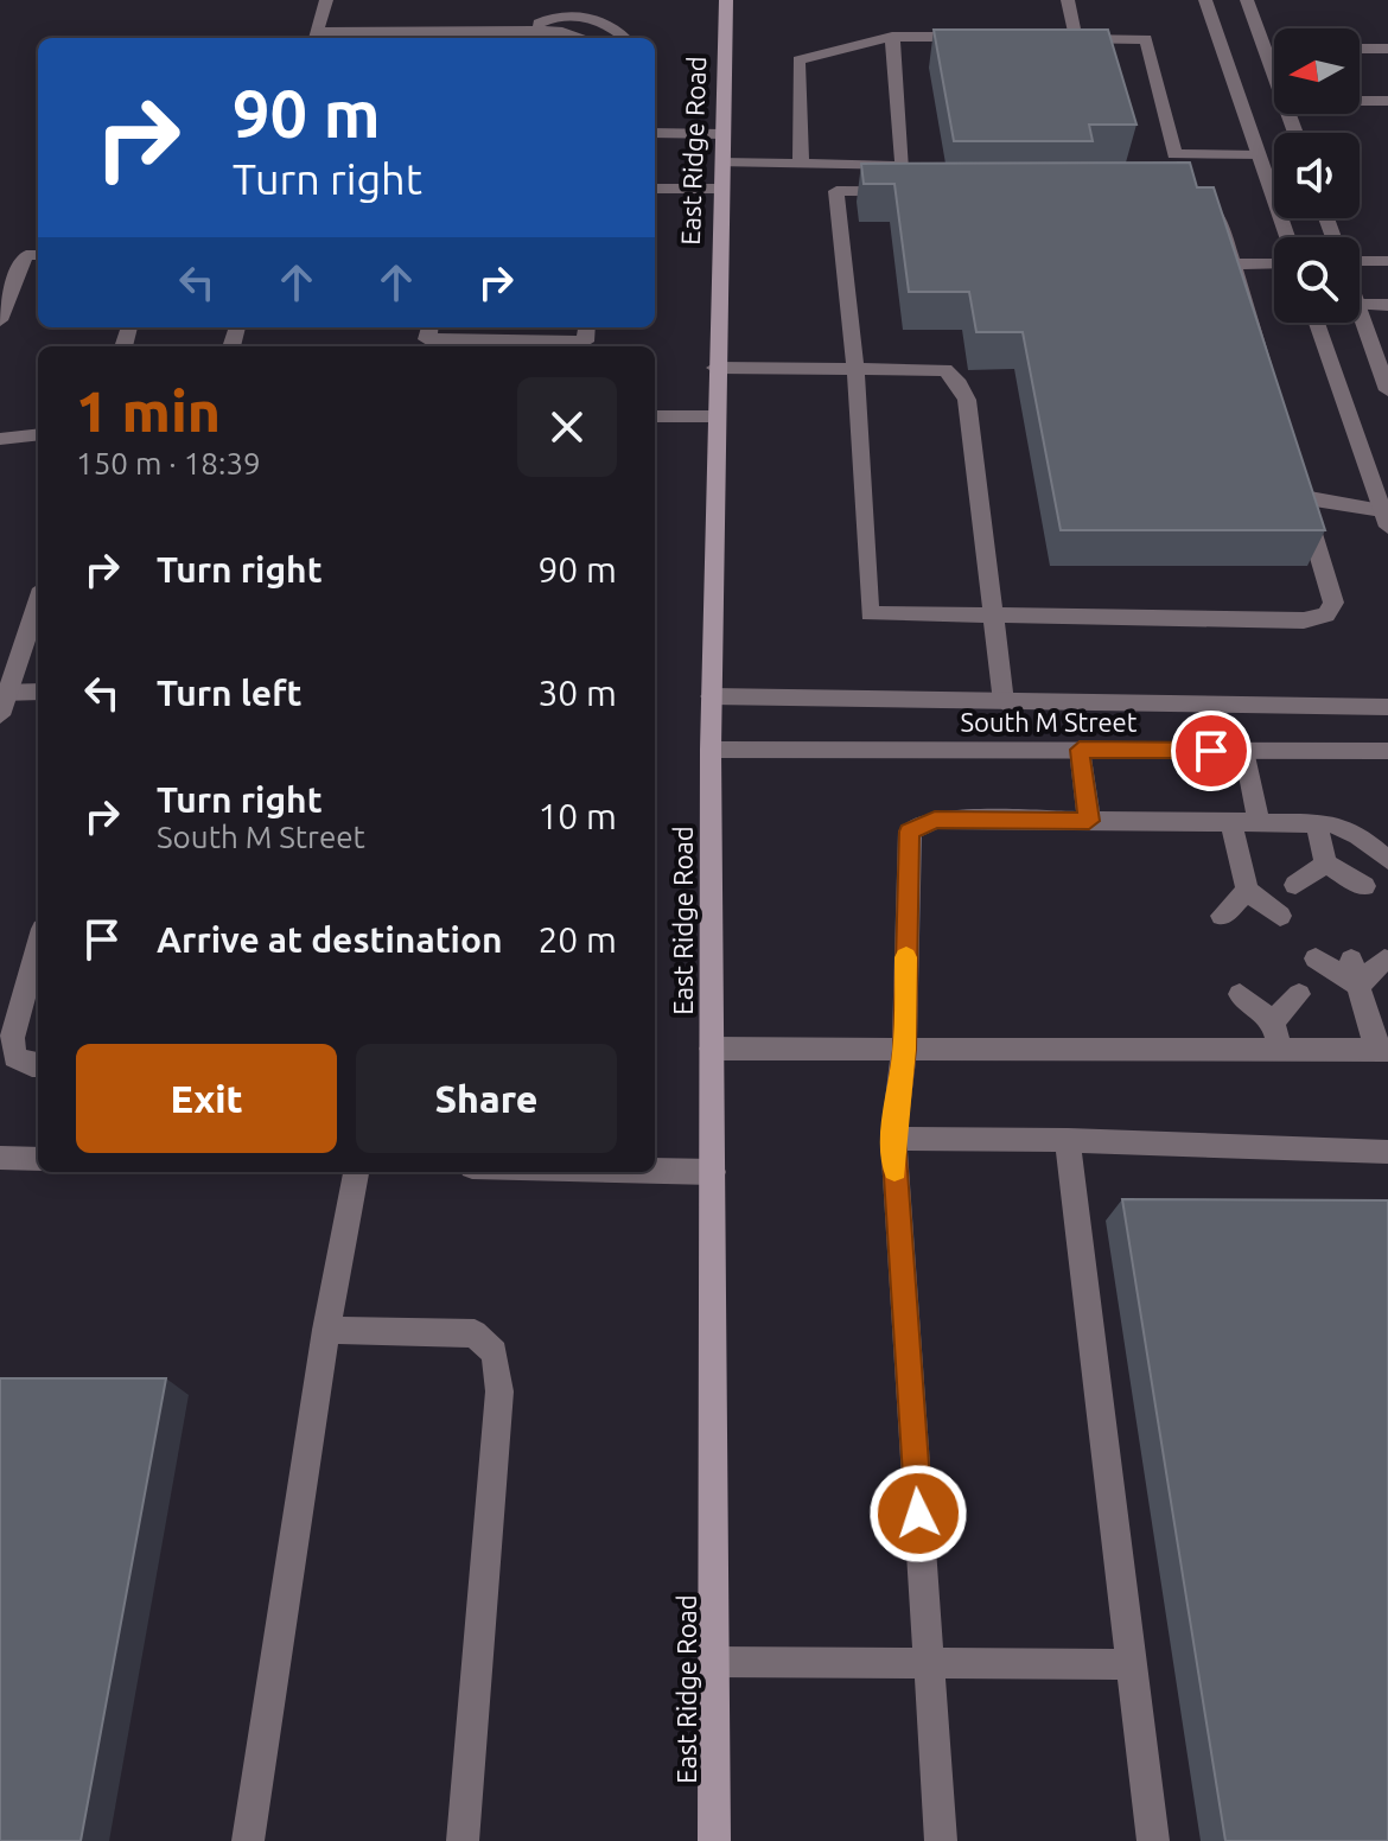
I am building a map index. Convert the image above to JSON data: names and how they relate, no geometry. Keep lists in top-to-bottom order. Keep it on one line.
{"streets":{"main road":["East Ridge Road"],"street":["South M Street"]},"crossings":[["East Ridge Road","South M Street"]],"north":"left","page":{"turn":["90 m","Turn right"],"heading":["1 min","150 m · 18:39"],"list":[{"name":"Turn right","value":"90 m"},{"name":"Turn left","value":"30 m"},{"name":"Turn right","note":"South M Street","value":"10 m"},{"name":"Arrive at destination","value":"20 m"}],"buttons":["Exit","Share"]}}
